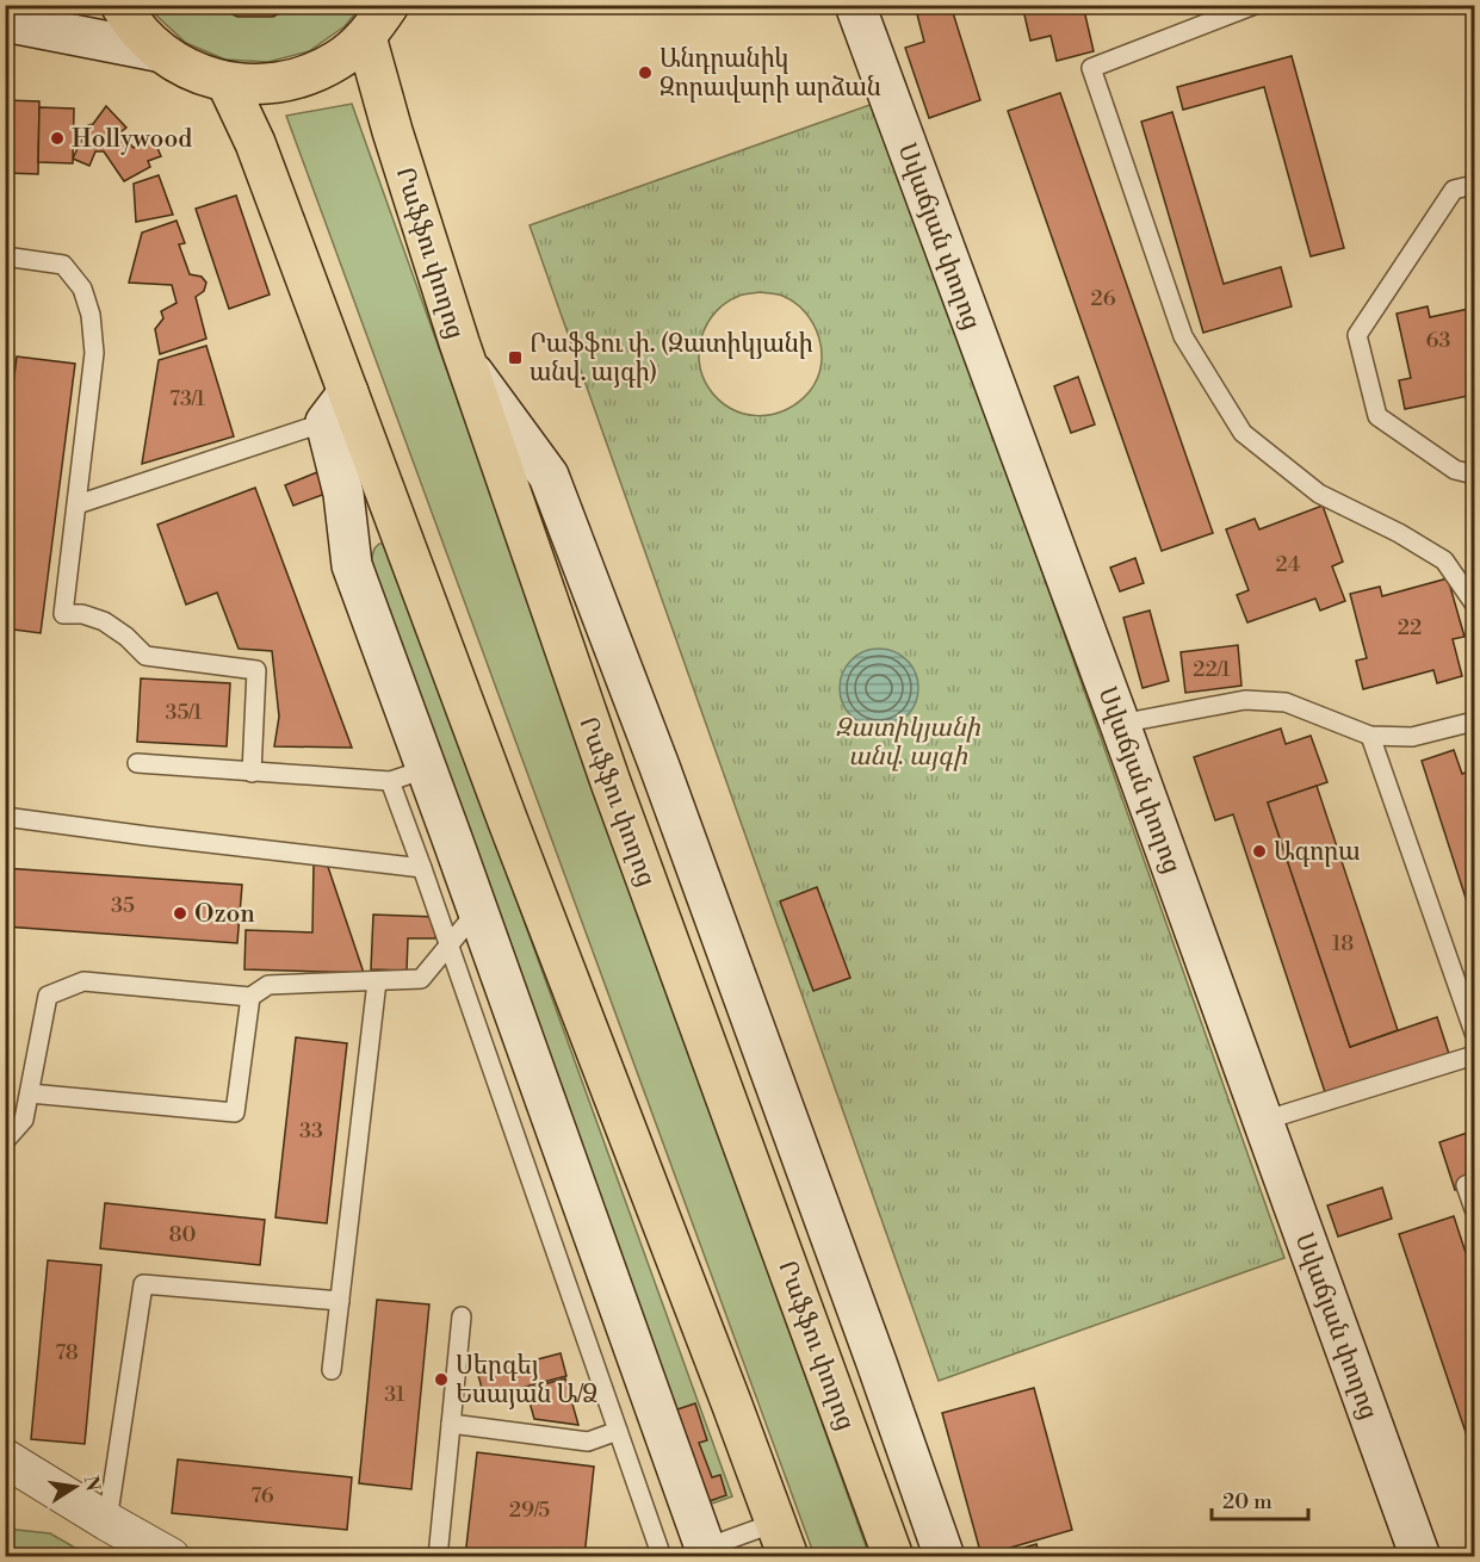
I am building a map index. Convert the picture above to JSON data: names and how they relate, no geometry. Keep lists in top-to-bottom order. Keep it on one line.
{"streets":{"main road":["Սվաճյան փողոց","Րաֆֆու փողոց"]},"parks":["Զատիկյանի անվ. այգի"],"places":{"other":["Անդրանիկ Զորավարի արձան","Hollywood","Ագորա","Ozon","Սերգեյ Եսայան Ա/Ձ"],"transit":["Րաֆֆու փ. (Զատիկյանի անվ. այգի)"]},"house_numbers":["26","63","73/1","24","22","22/1","35/1","35","18","33","80","78","31","76","29/5"],"scale_bar":"20 m","north":"right"}
